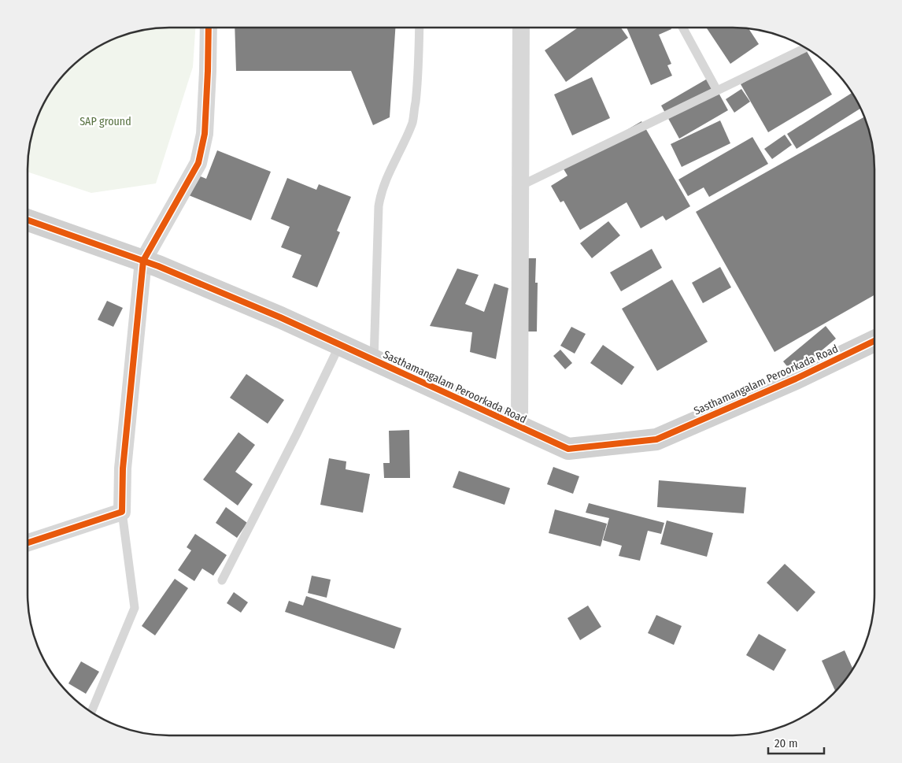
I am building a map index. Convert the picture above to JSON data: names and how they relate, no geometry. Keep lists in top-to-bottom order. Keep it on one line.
{"streets":{"street":["Sasthamangalam Peroorkada Road"]},"parks":["SAP ground"],"scale_bar":"20 m"}
